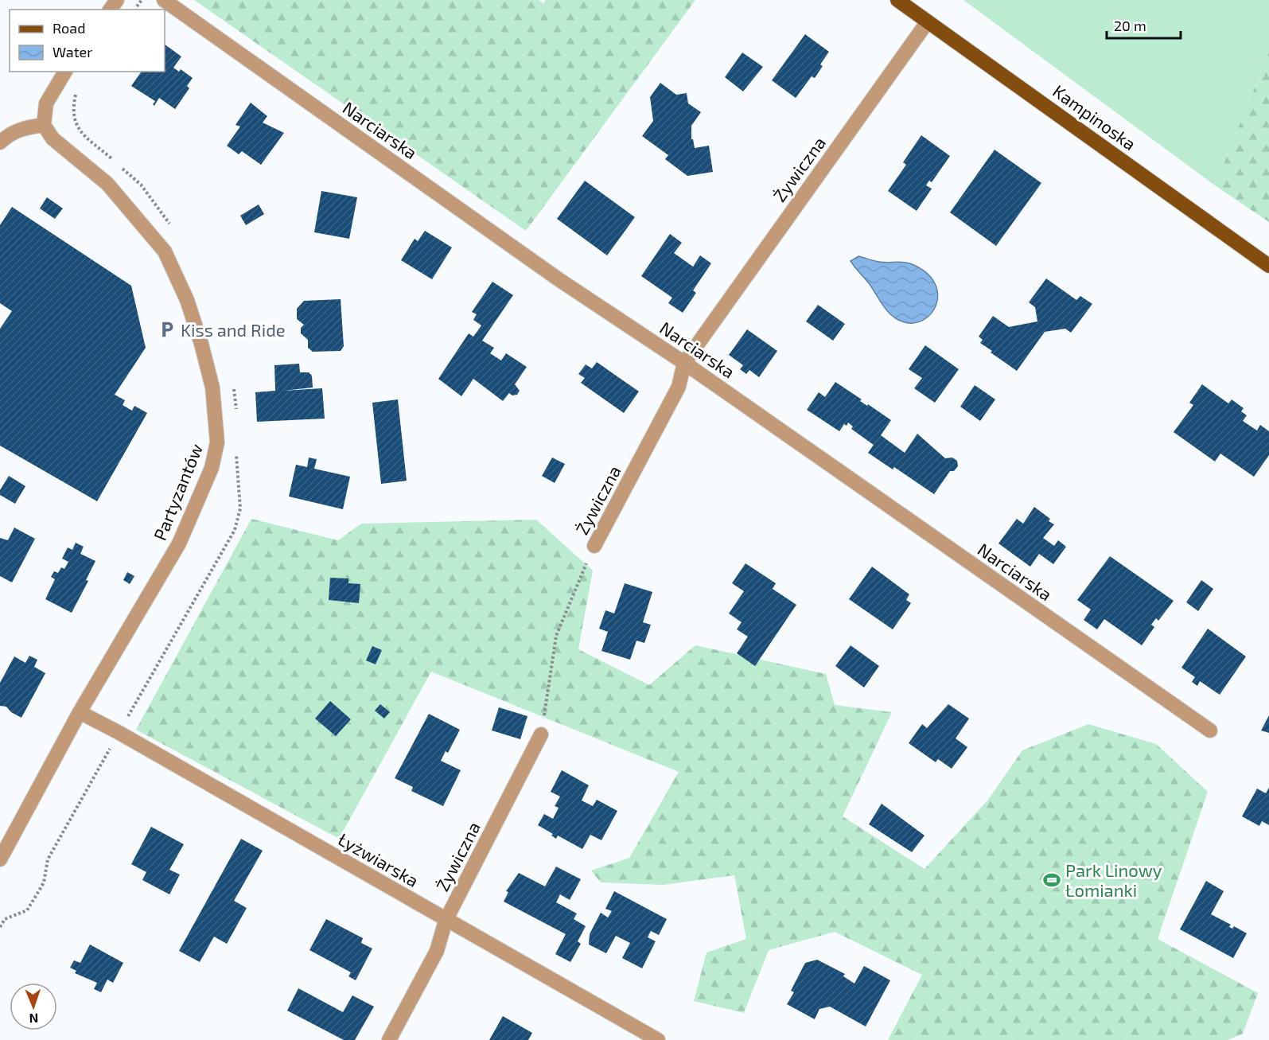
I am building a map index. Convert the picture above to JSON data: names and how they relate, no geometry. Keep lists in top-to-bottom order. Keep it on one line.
{"streets":{"main road":["Kampinoska"],"street":["Narciarska","Żywiczna","Partyzantów","Łyżwiarska"]},"crossings":[["Kampinoska","Żywiczna"],["Narciarska","Żywiczna"],["Żywiczna","Łyżwiarska"],["Partyzantów","Łyżwiarska"]],"places":{"parking":["Kiss and Ride"],"sports":["Park Linowy Łomianki"]},"legend":["Road","Water"],"scale_bar":"20 m","north":"bottom"}
